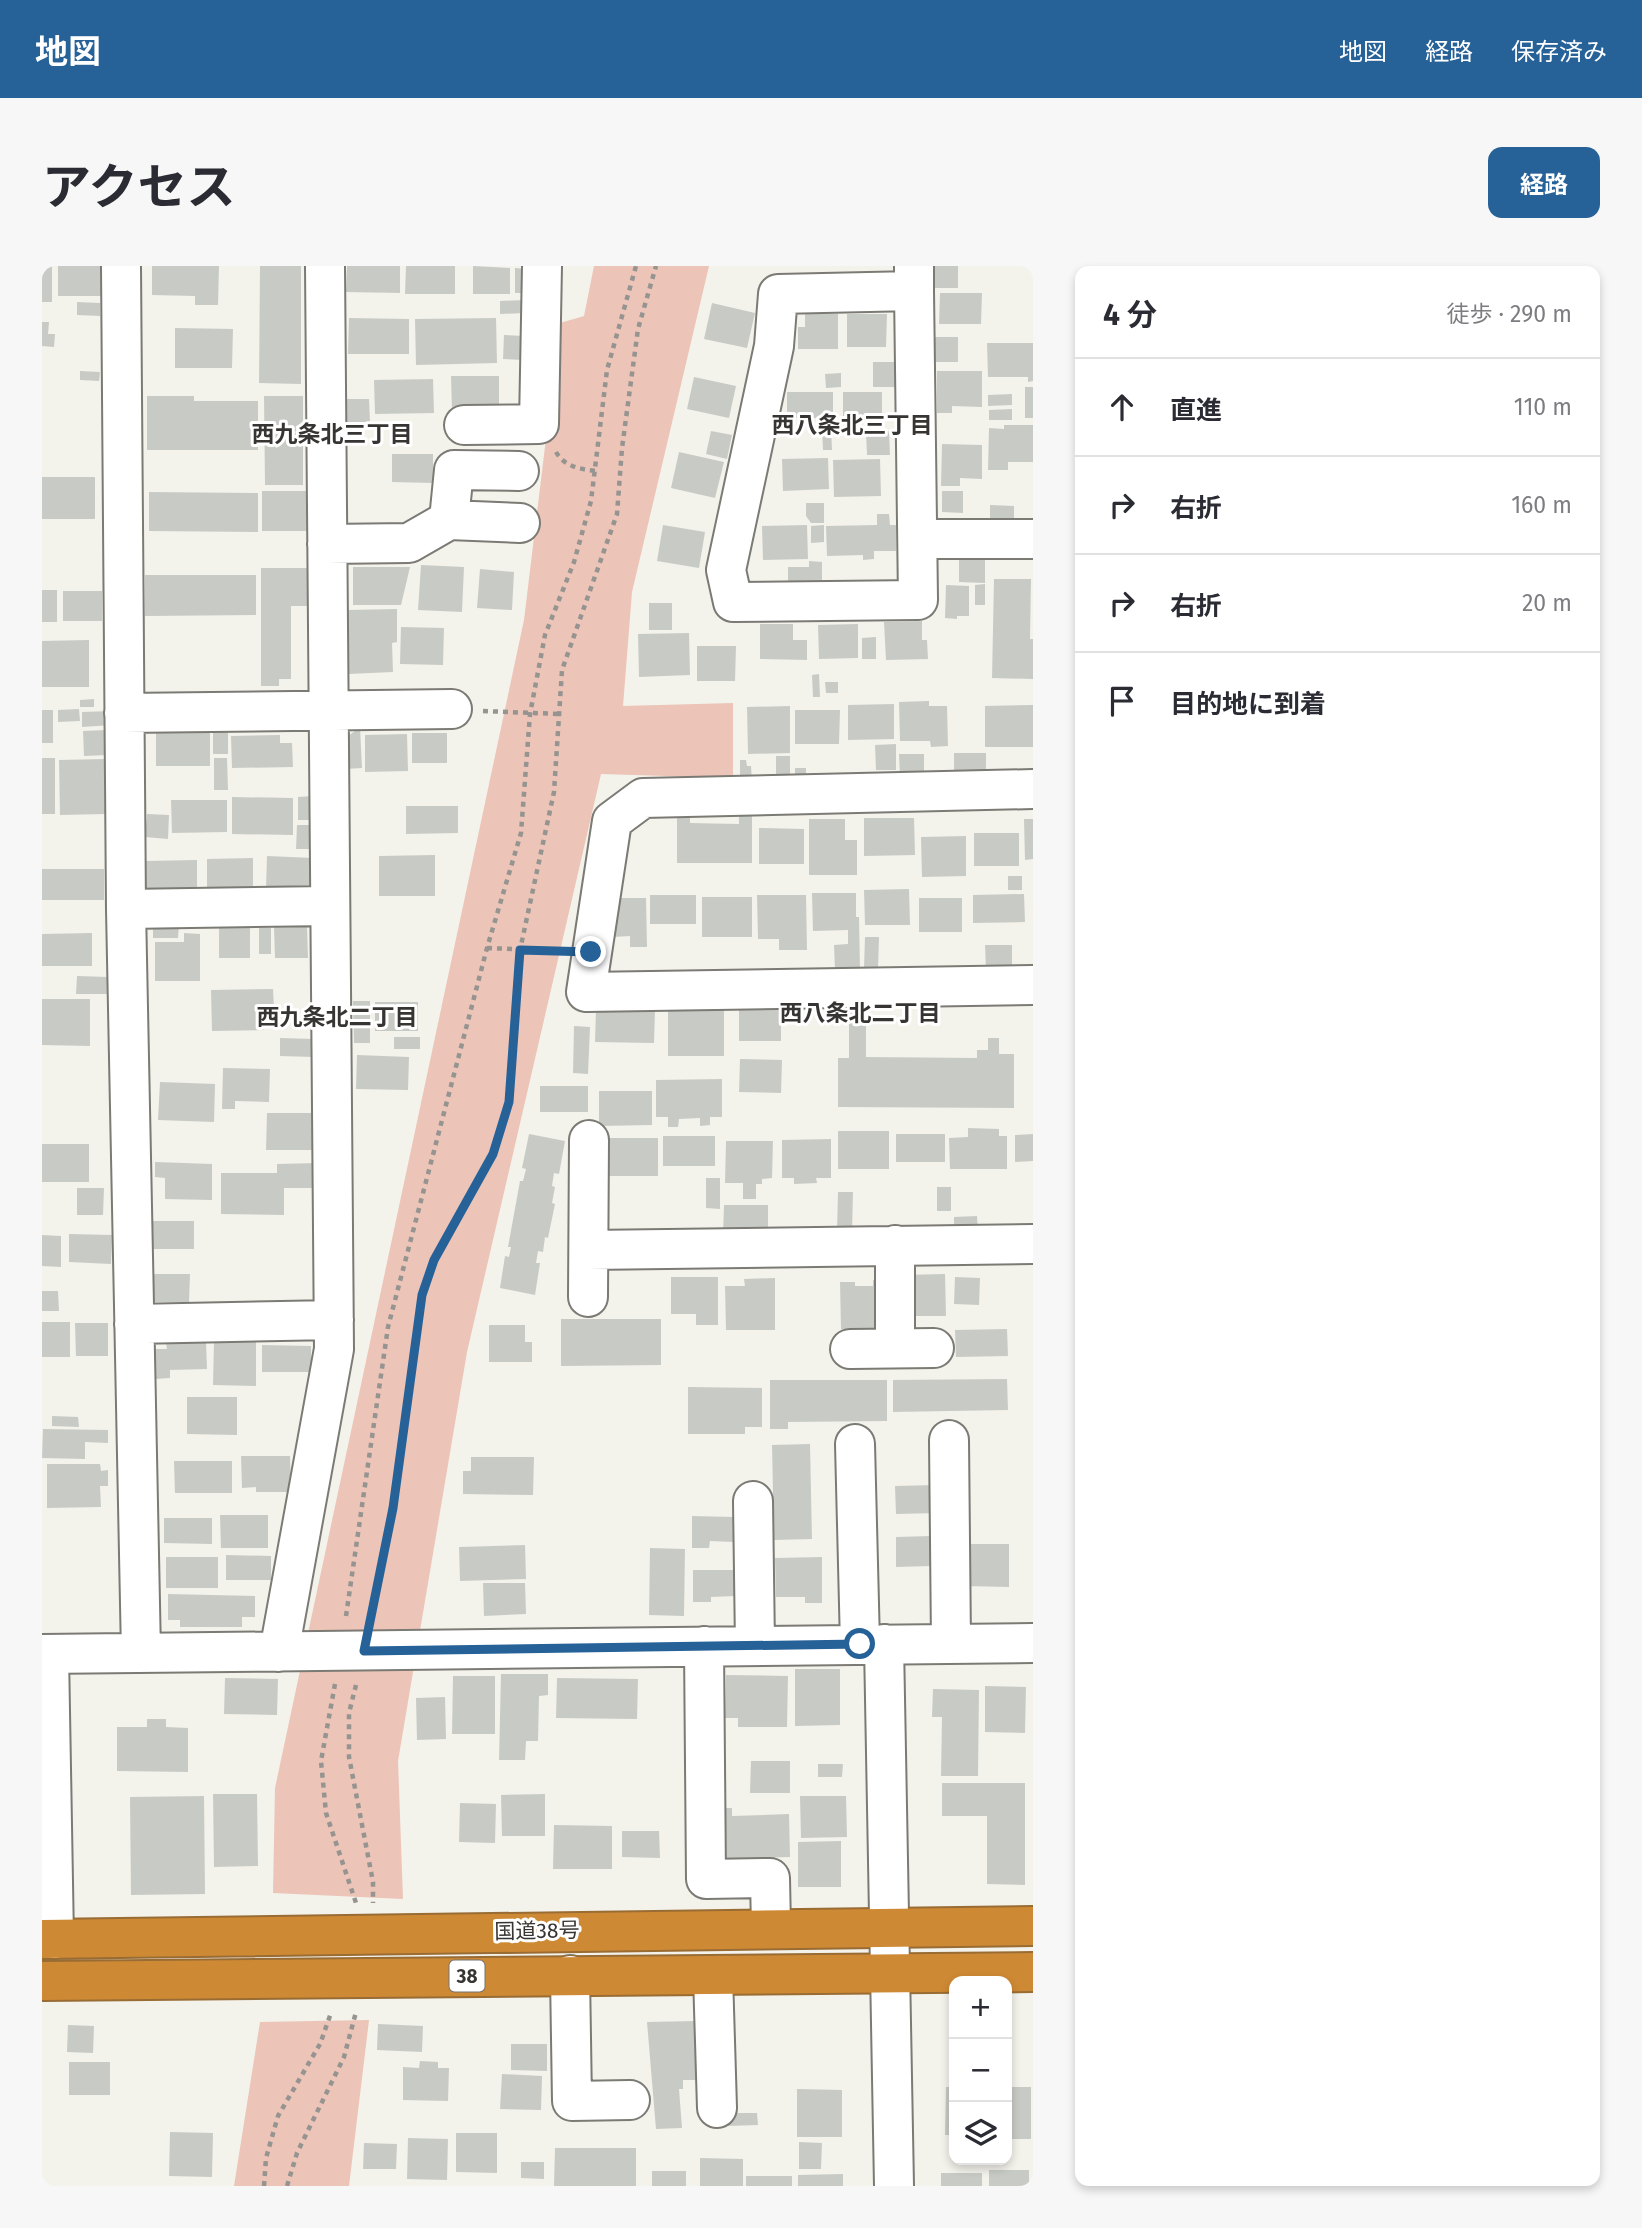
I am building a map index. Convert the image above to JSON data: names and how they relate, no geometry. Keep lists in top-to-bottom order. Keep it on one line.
{"streets":{"highway":["国道38号","38"]},"districts":["西八条北三丁目","西九条北三丁目","西八条北二丁目","西九条北二丁目"],"page":{"header":"地図","nav":["地図","経路","保存済み"],"title":"アクセス","buttons":"経路","heading":["4 分","徒歩 · 290 m"],"list":[["直進","110 m"],["右折","160 m"],["右折","20 m"],"目的地に到着"],"map_buttons":["+","−"]}}
